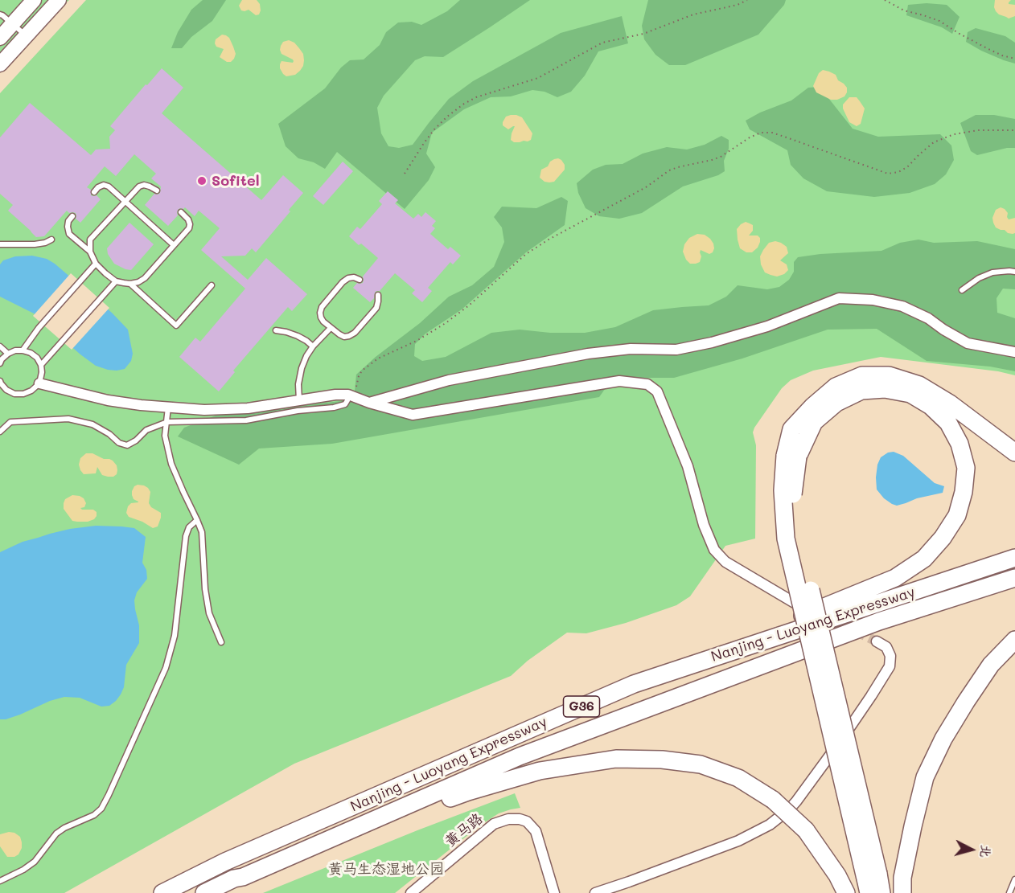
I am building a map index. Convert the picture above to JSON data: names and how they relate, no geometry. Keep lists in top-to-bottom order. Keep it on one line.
{"streets":{"highway":["Nanjing - Luoyang Expressway","G36"],"street":["黄马路"]},"parks":["黄马生态湿地公园"],"places":["Sofitel"],"north":"right"}
